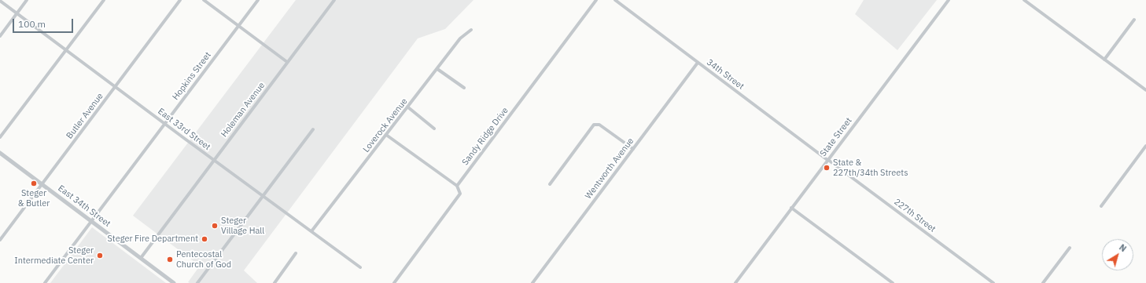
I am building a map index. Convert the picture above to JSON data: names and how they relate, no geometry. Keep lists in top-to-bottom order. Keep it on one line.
{"streets":{"street":["34th Street","Hopkins Street","Holeman Avenue","Butler Avenue","Loverock Avenue","East 33rd Street","Sandy Ridge Drive","State Street","Wentworth Avenue","East 34th Street","227th Street"]},"crossings":[["34th Street","State Street"],["34th Street","Wentworth Avenue"],["34th Street","227th Street"],["Hopkins Street","East 33rd Street"],["Hopkins Street","East 34th Street"],["Holeman Avenue","East 33rd Street"],["Holeman Avenue","East 34th Street"],["Butler Avenue","East 33rd Street"],["Butler Avenue","East 34th Street"],["Loverock Avenue","East 33rd Street"],["State Street","227th Street"]],"places":["State & 227th/34th Streets","Steger & Butler","Steger Village Hall","Steger Fire Department","Steger Intermediate Center","Pentecostal Church of God"],"scale_bar":"100 m","north":"top right"}
